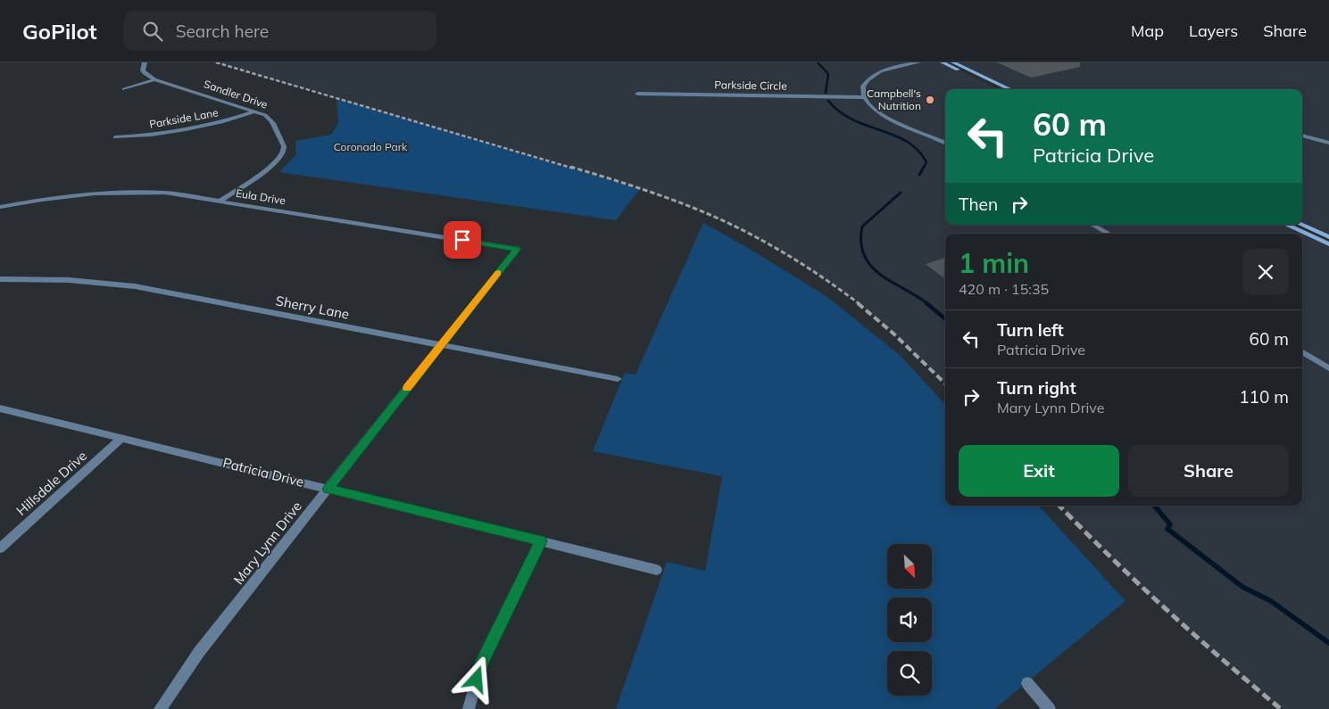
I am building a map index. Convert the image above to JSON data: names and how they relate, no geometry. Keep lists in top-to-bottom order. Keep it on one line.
{"streets":{"street":["Parkside Circle","Sandler Drive","Parkside Lane","Eula Drive","Sherry Lane","Patricia Drive","Hillsdale Drive","Mary Lynn Drive"]},"crossings":[["Sandler Drive","Parkside Lane"],["Sandler Drive","Eula Drive"],["Eula Drive","Mary Lynn Drive"],["Sherry Lane","Mary Lynn Drive"],["Patricia Drive","Hillsdale Drive"],["Patricia Drive","Mary Lynn Drive"]],"parks":["Coronado Park"],"places":["Campbell's Nutrition"],"north":"bottom right","page":{"header":"GoPilot","search":"Search here","nav":["Map","Layers","Share"],"turn":["60 m","Patricia Drive"],"then":"Then","heading":["1 min","420 m · 15:35"],"list":[{"name":"Turn left","note":"Patricia Drive","value":"60 m"},{"name":"Turn right","note":"Mary Lynn Drive","value":"110 m"}],"buttons":["Exit","Share"]}}
